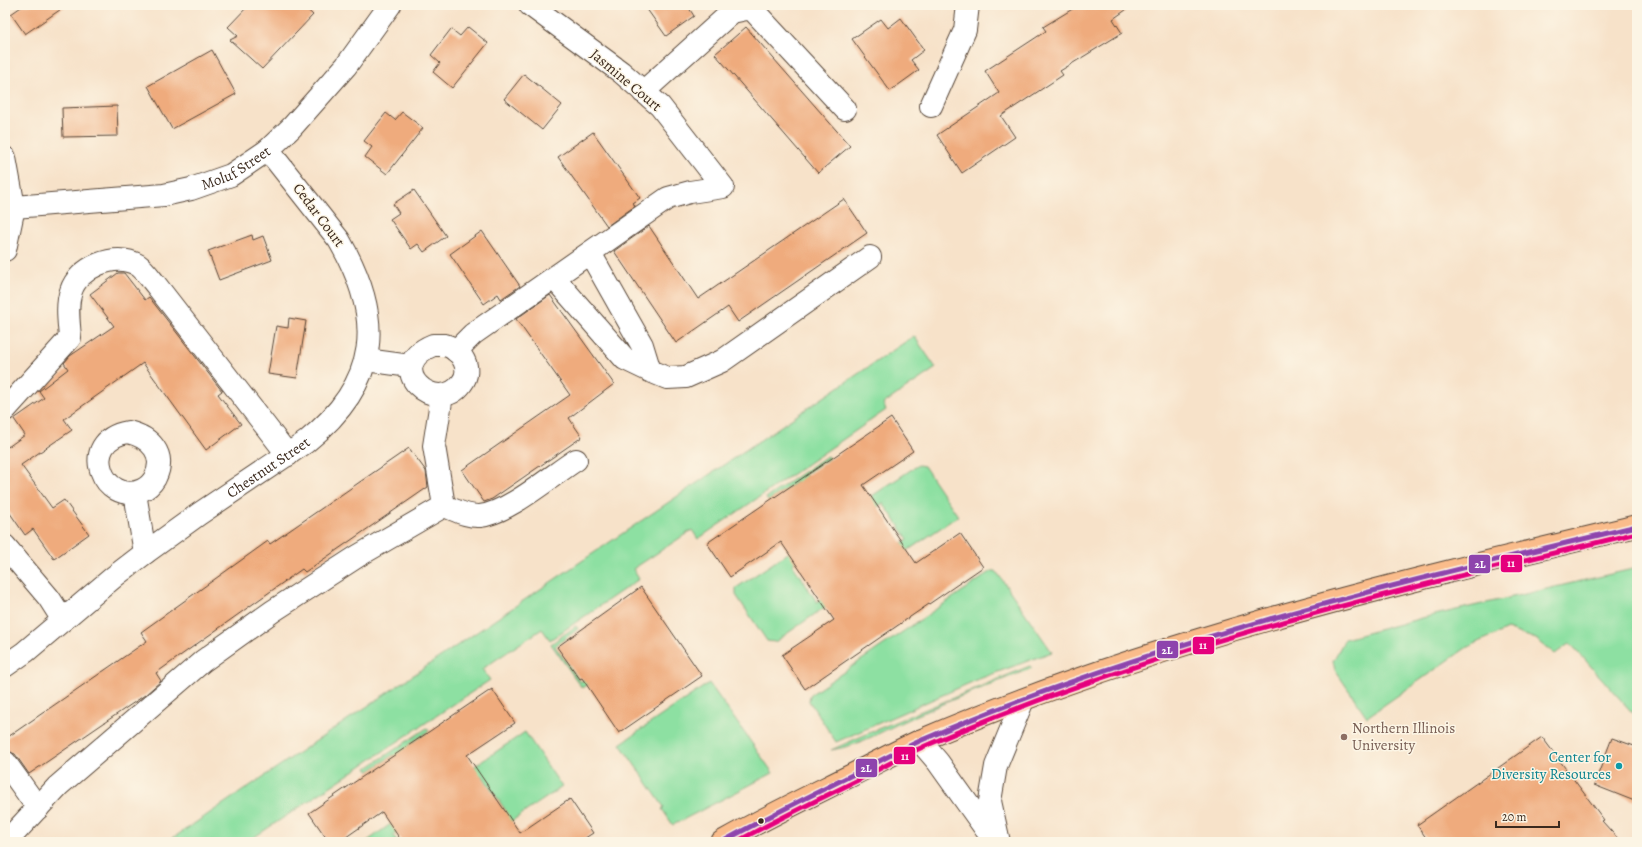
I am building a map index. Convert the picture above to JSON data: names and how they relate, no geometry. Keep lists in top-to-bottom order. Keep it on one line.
{"streets":{"street":["Jasmine Court","Moluf Street","Cedar Court","Chestnut Street"]},"crossings":[["Moluf Street","Cedar Court"],["Cedar Court","Chestnut Street"]],"places":["Northern Illinois University","Center for Diversity Resources"],"lines":["transit line 2L","transit line 11"],"scale_bar":"20 m"}
